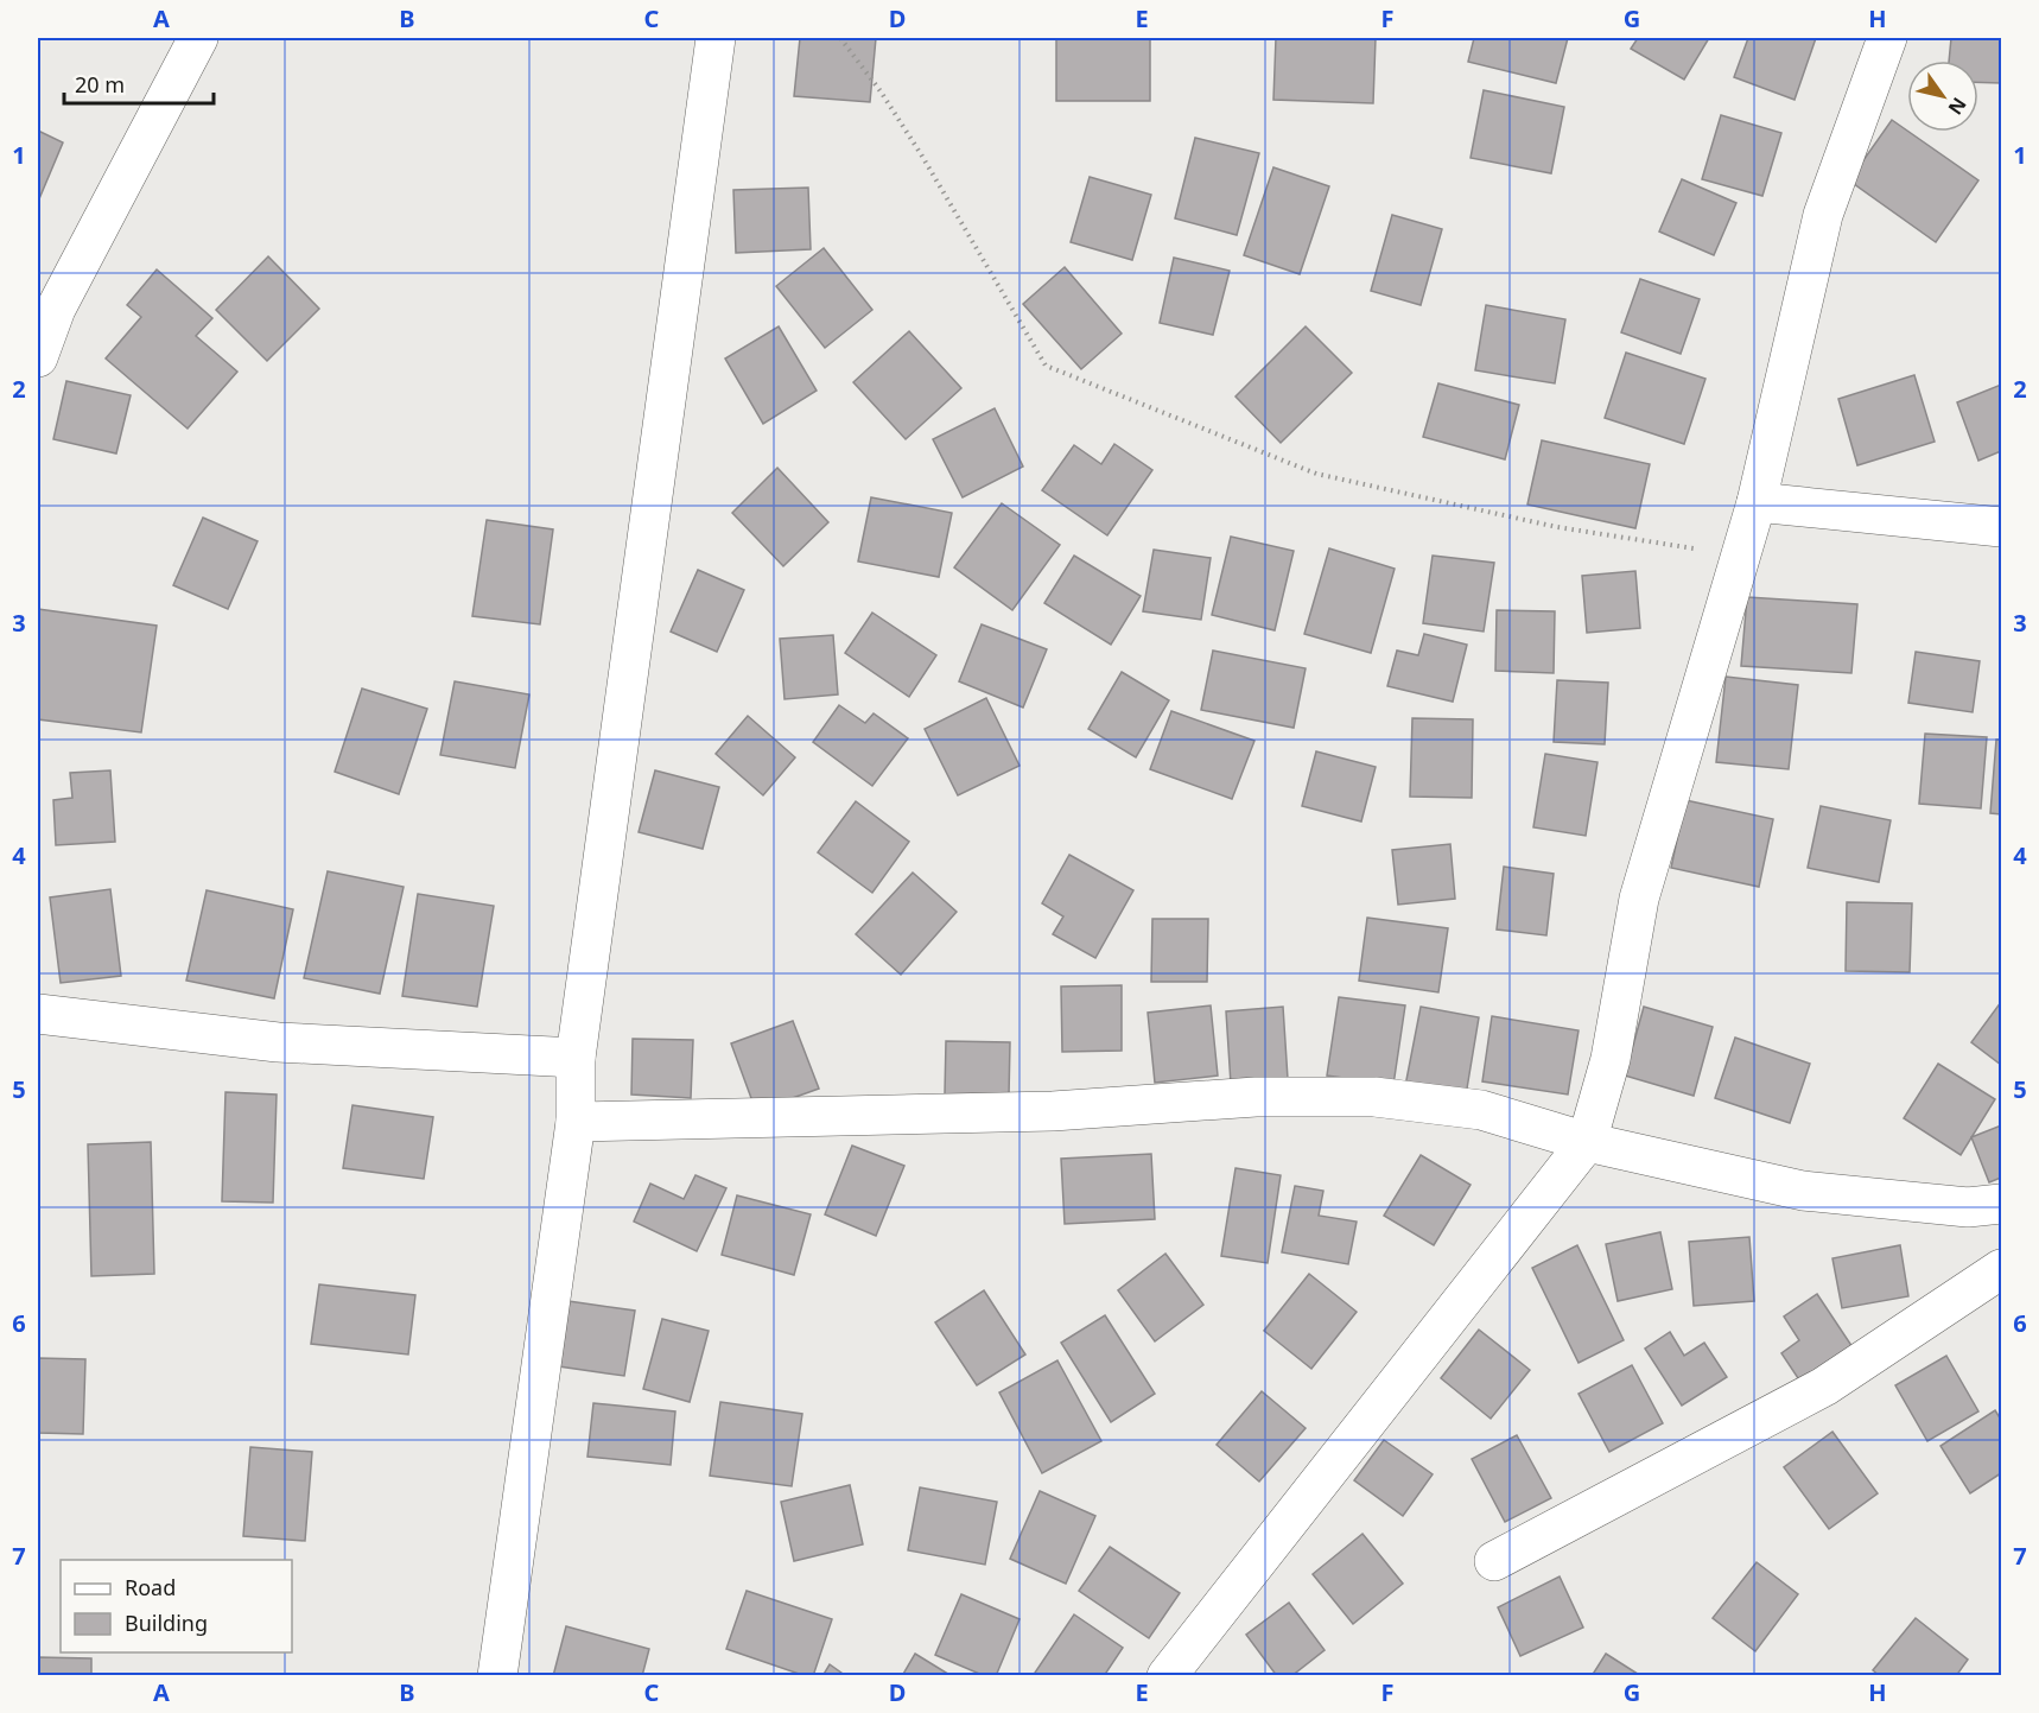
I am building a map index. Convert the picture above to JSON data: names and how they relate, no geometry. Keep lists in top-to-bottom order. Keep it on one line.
{"legend":["Road","Building"],"scale_bar":"20 m","north":"bottom right","grid":{"columns":["A","B","C","D","E","F","G","H"],"rows":["1","2","3","4","5","6","7"]}}
